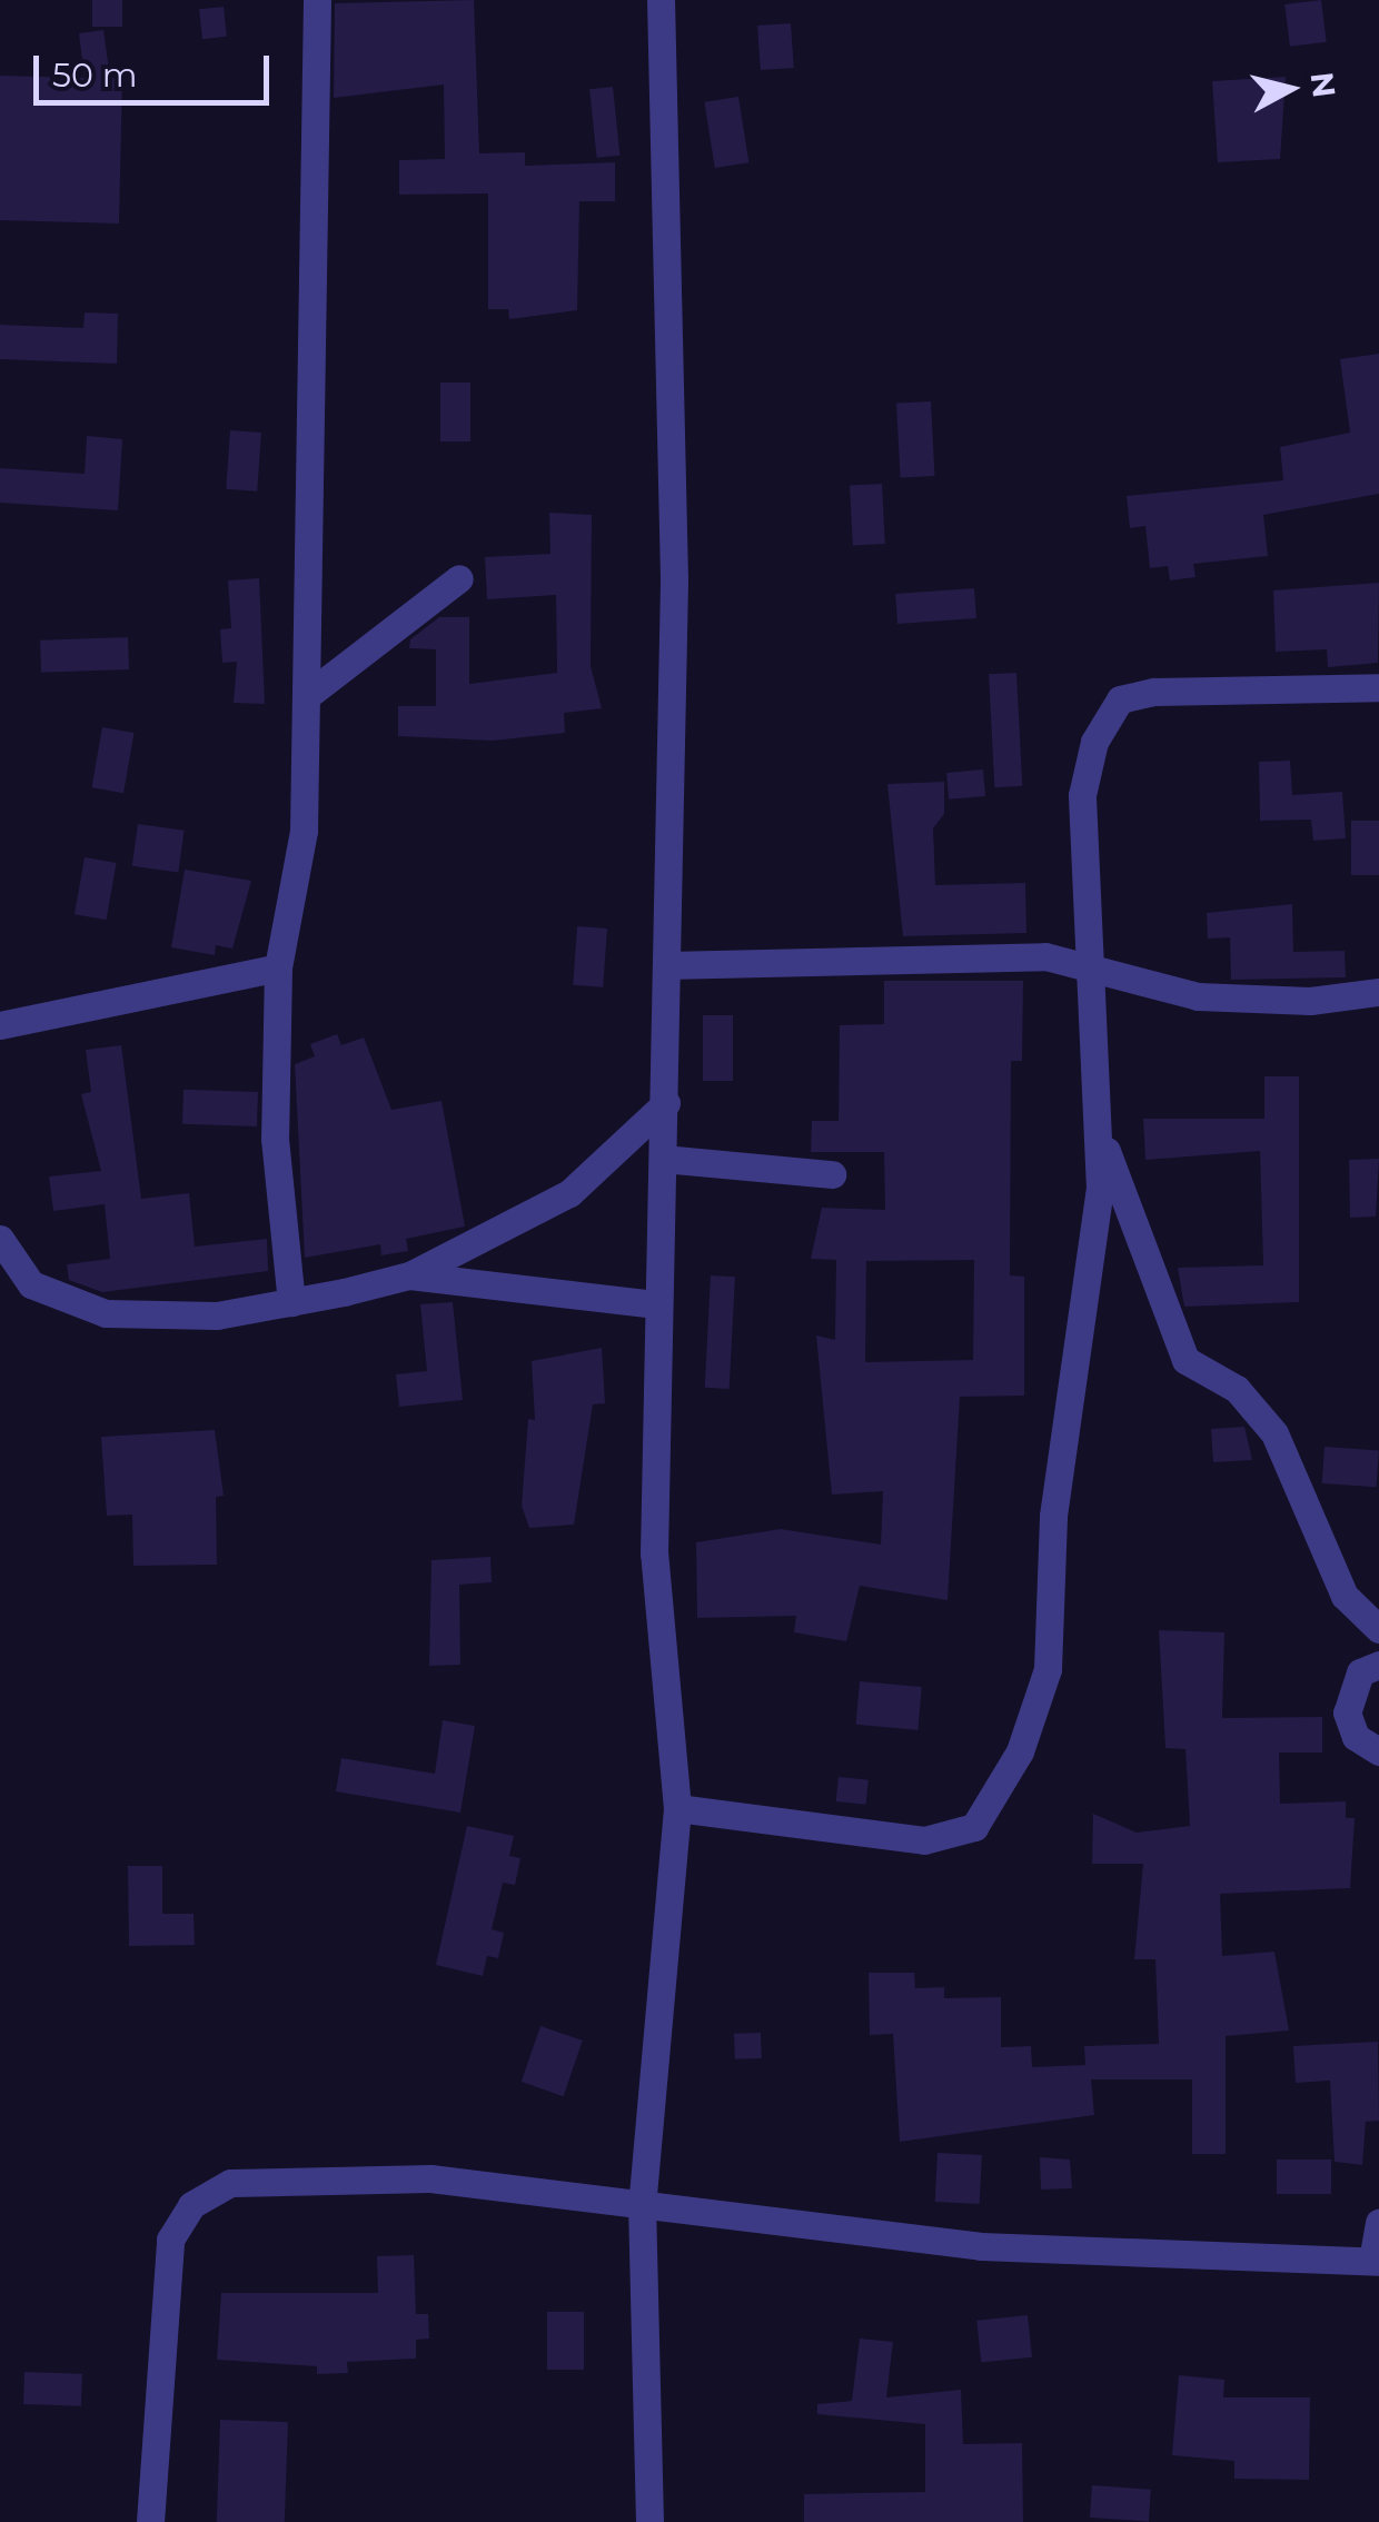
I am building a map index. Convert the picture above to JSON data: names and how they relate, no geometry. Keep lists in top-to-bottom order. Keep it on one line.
{"scale_bar":"50 m","north":"right"}
